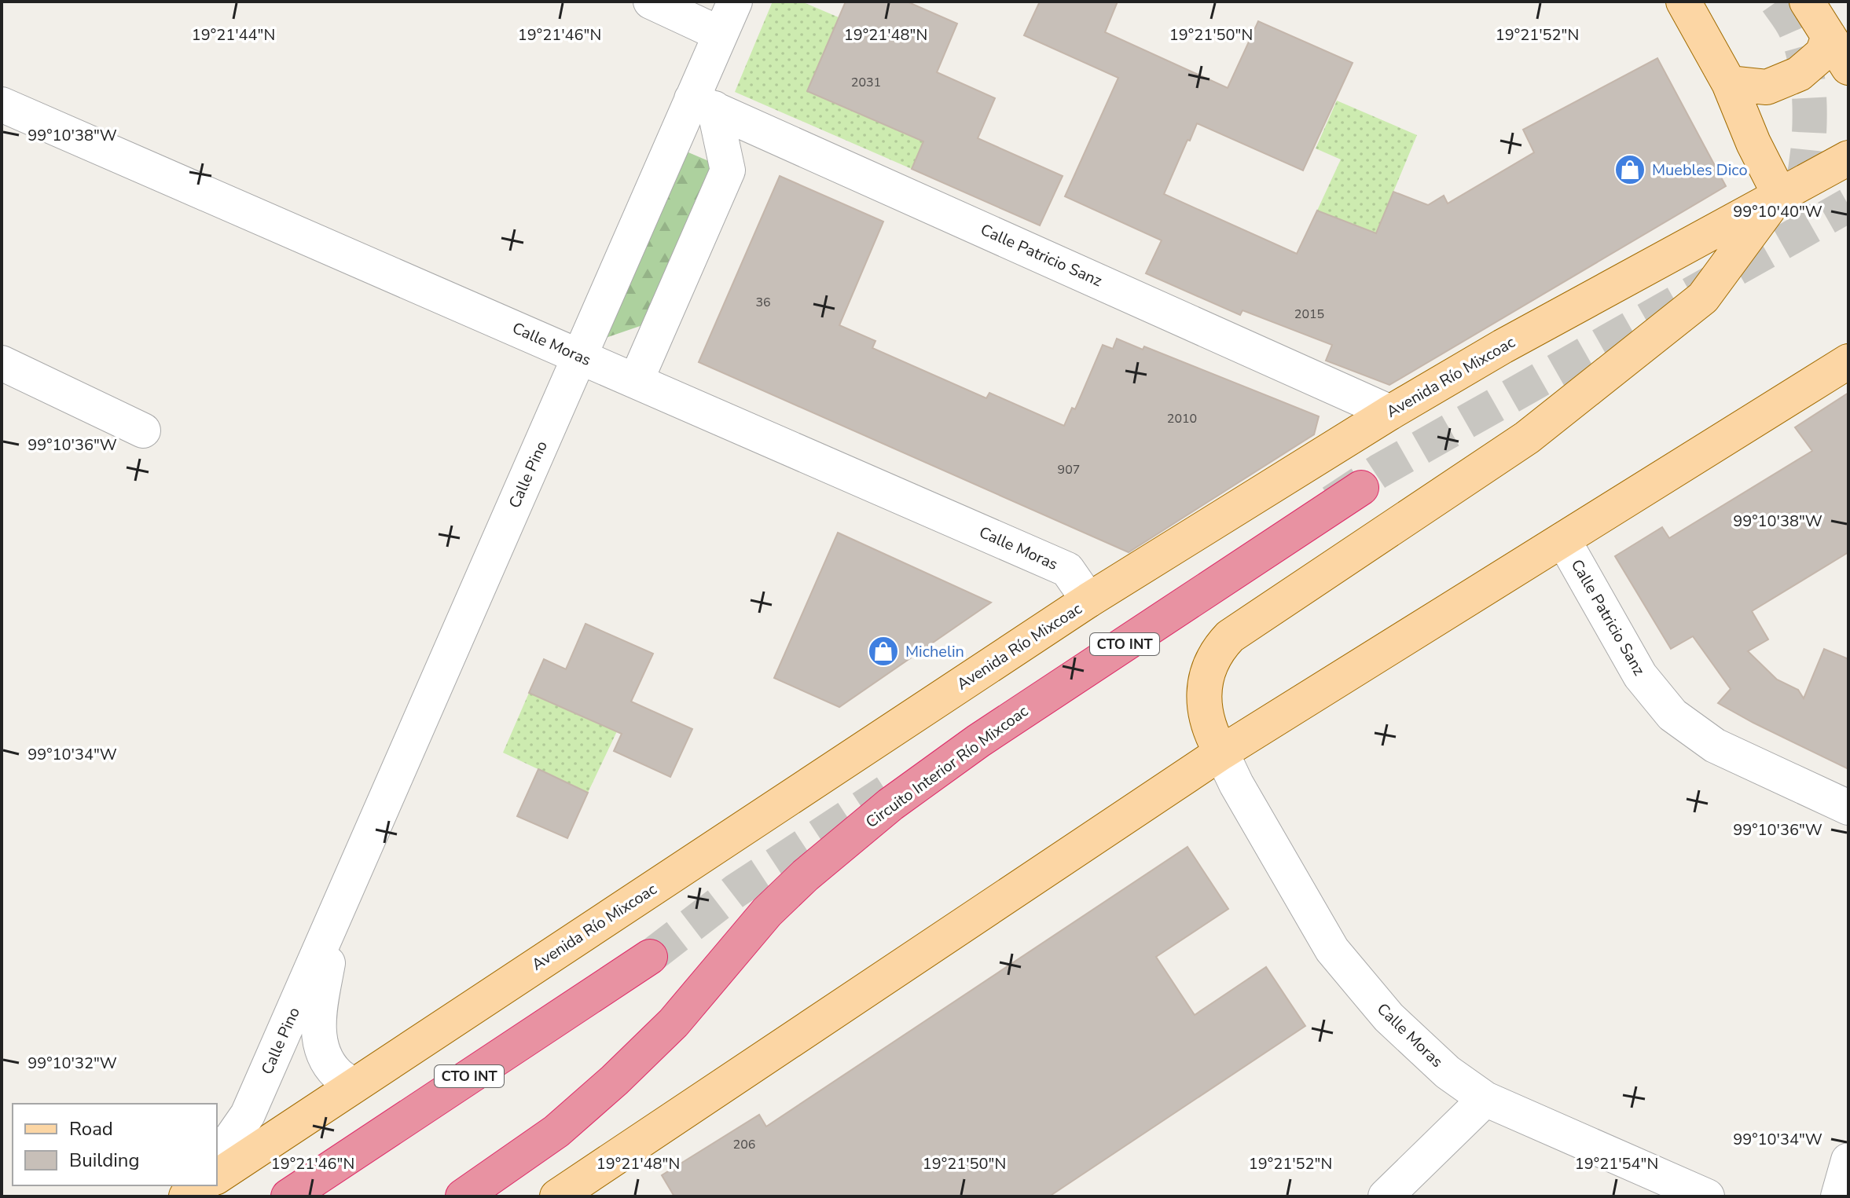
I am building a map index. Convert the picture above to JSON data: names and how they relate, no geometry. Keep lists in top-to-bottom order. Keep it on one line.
{"streets":{"highway":["CTO INT","Circuito Interior Río Mixcoac"],"main road":["Avenida Río Mixcoac"],"street":["Calle Patricio Sanz","Calle Moras","Calle Pino"]},"crossings":[["Calle Patricio Sanz","Avenida Río Mixcoac"],["Calle Patricio Sanz","Calle Pino"],["Calle Moras","Avenida Río Mixcoac"],["Calle Moras","Calle Pino"],["Avenida Río Mixcoac","Calle Pino"]],"places":{"shop":["Muebles Dico","Michelin"]},"house_numbers":["2031","36","2015","2010","907","206"],"legend":["Road","Building"],"coordinates":["19°21'44\"N","19°21'46\"N","19°21'48\"N","19°21'50\"N","19°21'52\"N","99°10'38\"W","99°10'40\"W","99°10'36\"W","99°10'34\"W","99°10'32\"W","19°21'54\"N"]}
